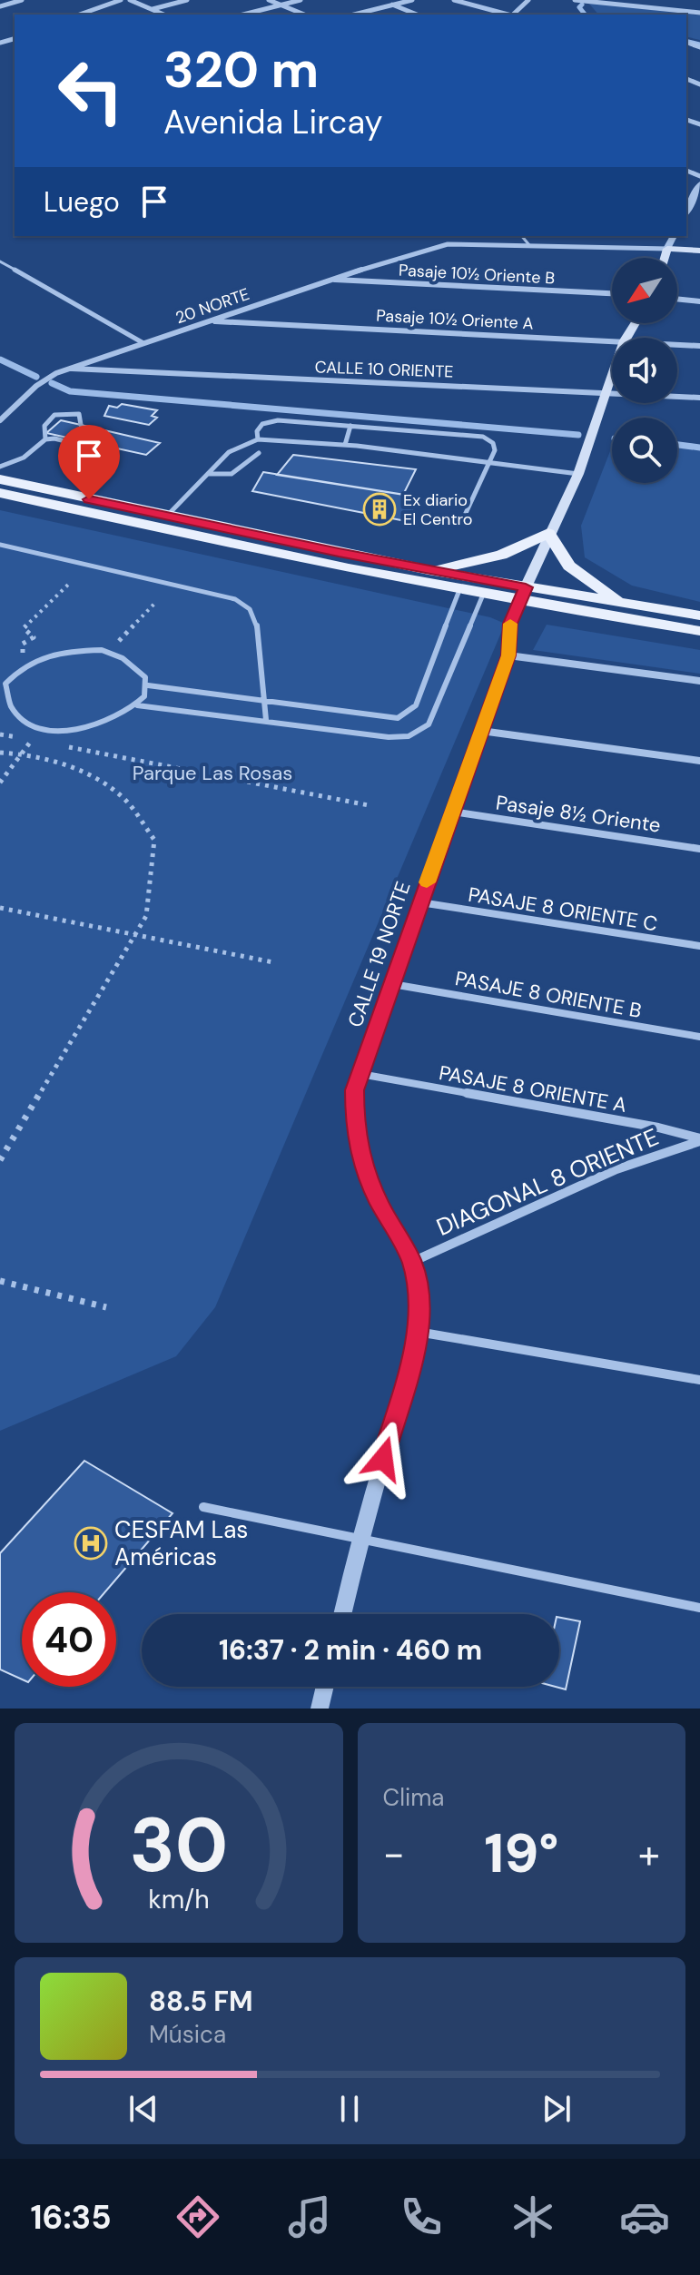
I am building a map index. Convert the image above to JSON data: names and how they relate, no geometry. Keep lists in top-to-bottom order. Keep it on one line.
{"streets":{"main road":["CALLE 19 NORTE"],"street":["Pasaje 10½ Oriente B","20 NORTE","Pasaje 10½ Oriente A","CALLE 10 ORIENTE","Pasaje 8½ Oriente","PASAJE 8 ORIENTE C","PASAJE 8 ORIENTE B","PASAJE 8 ORIENTE A","DIAGONAL 8 ORIENTE"]},"crossings":[["Pasaje 10½ Oriente B","20 NORTE"],["20 NORTE","Pasaje 10½ Oriente A"],["20 NORTE","CALLE 10 ORIENTE"],["CALLE 10 ORIENTE","CALLE 19 NORTE"],["Pasaje 8½ Oriente","CALLE 19 NORTE"],["PASAJE 8 ORIENTE C","CALLE 19 NORTE"],["CALLE 19 NORTE","PASAJE 8 ORIENTE B"],["CALLE 19 NORTE","PASAJE 8 ORIENTE A"],["CALLE 19 NORTE","DIAGONAL 8 ORIENTE"],["PASAJE 8 ORIENTE A","DIAGONAL 8 ORIENTE"]],"parks":["Parque Las Rosas"],"places":{"building":["Ex diario El Centro"],"hospital":["CESFAM Las Américas"]},"north":"bottom left","page":{"turn":["320 m","Avenida Lircay"],"then":"Luego","limit":"40","trip":"16:37 · 2 min · 460 m","tile":"Clima","heat":["−","19°","+"],"song":["88.5 FM","Música"],"tabs":"16:35","gauge":["30","km/h"]}}
